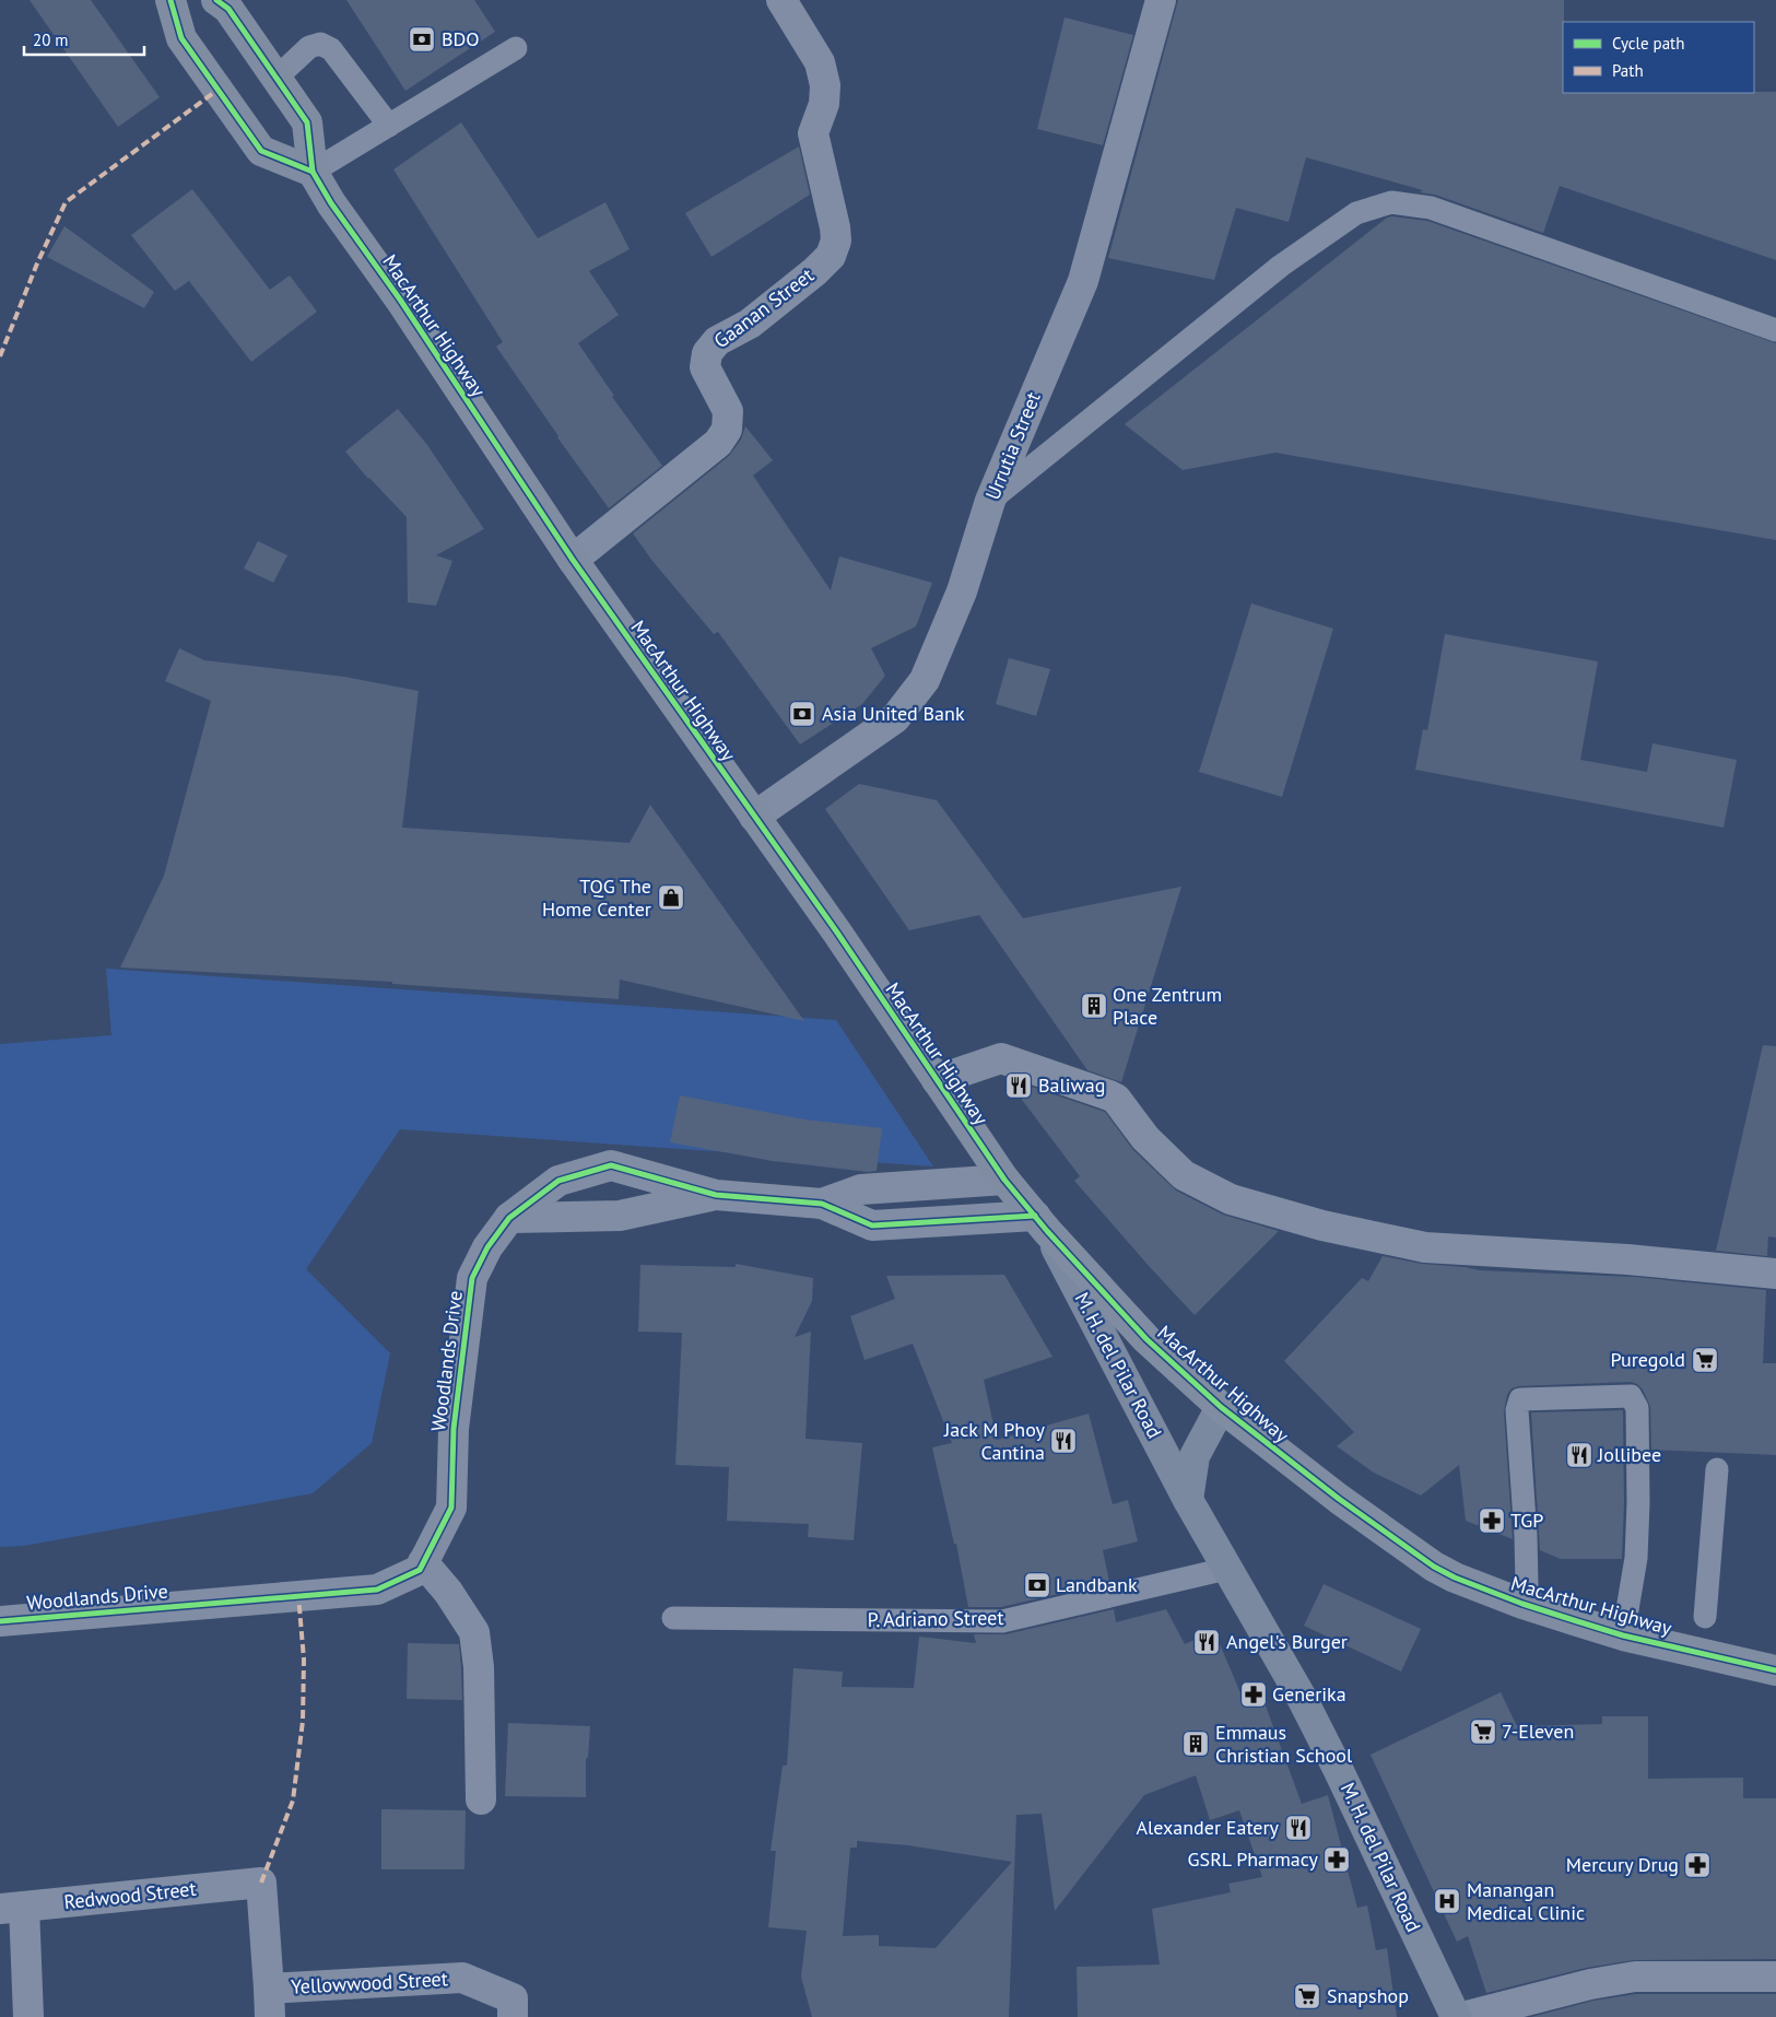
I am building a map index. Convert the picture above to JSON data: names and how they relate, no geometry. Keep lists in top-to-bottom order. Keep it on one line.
{"streets":{"highway":["MacArthur Highway"],"main road":["M. H. del Pilar Road"],"street":["Gaanan Street","Urrutia Street","Woodlands Drive","Redwood Street","Yellowwood Street"],"lane":["P. Adriano Street"]},"crossings":[["Gaanan Street","MacArthur Highway"],["MacArthur Highway","Urrutia Street"],["MacArthur Highway","Woodlands Drive"],["MacArthur Highway","M. H. del Pilar Road"],["Woodlands Drive","M. H. del Pilar Road"],["M. H. del Pilar Road","P. Adriano Street"],["Redwood Street","Yellowwood Street"]],"places":{"bank":["BDO","Asia United Bank","Landbank"],"shop":["TQG The Home Center"],"building":["One Zentrum Place","Emmaus Christian School"],"restaurant":["Baliwag","Jack M Phoy Cantina","Jollibee","Angel's Burger","Alexander Eatery"],"supermarket":["Puregold","7-Eleven","Snapshop"],"pharmacy":["TGP","Generika","GSRL Pharmacy","Mercury Drug"],"hospital":["Manangan Medical Clinic"]},"legend":["Cycle path","Path"],"scale_bar":"20 m"}
